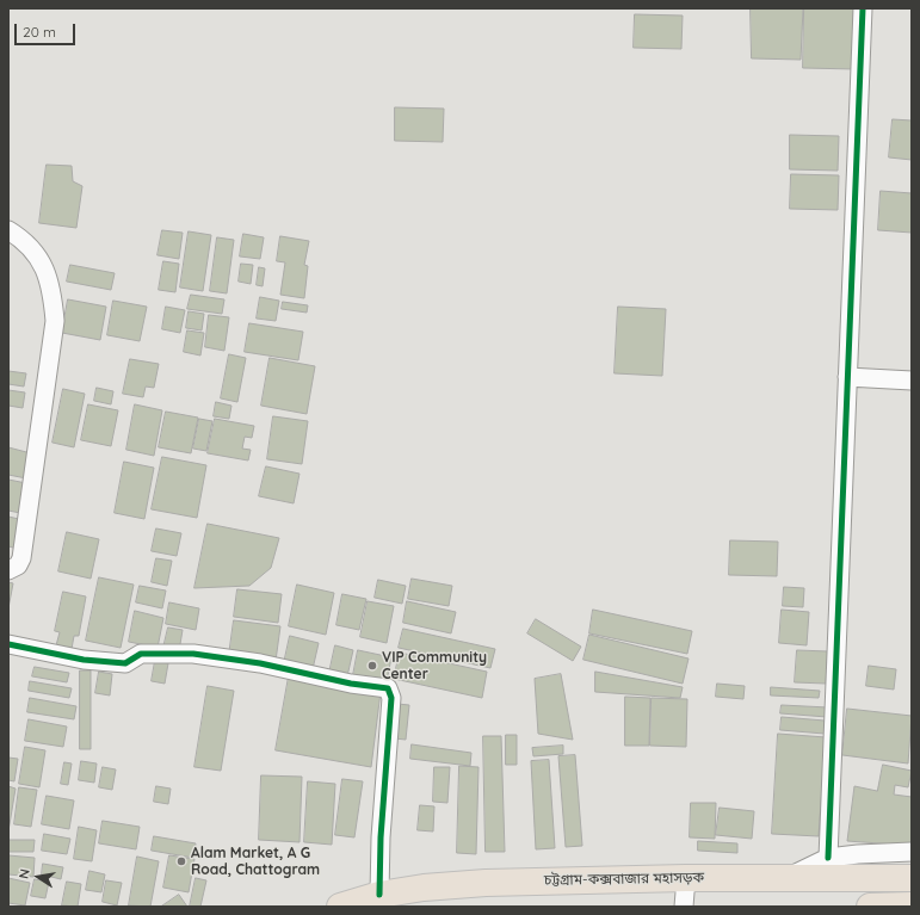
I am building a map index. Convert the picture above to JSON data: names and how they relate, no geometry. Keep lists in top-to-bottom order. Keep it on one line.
{"streets":{"highway":["চট্টগ্রাম-কক্সবাজার মহাসড়ক"]},"places":["VIP Community Center","Alam Market, A G Road, Chattogram"],"scale_bar":"20 m","north":"left"}
